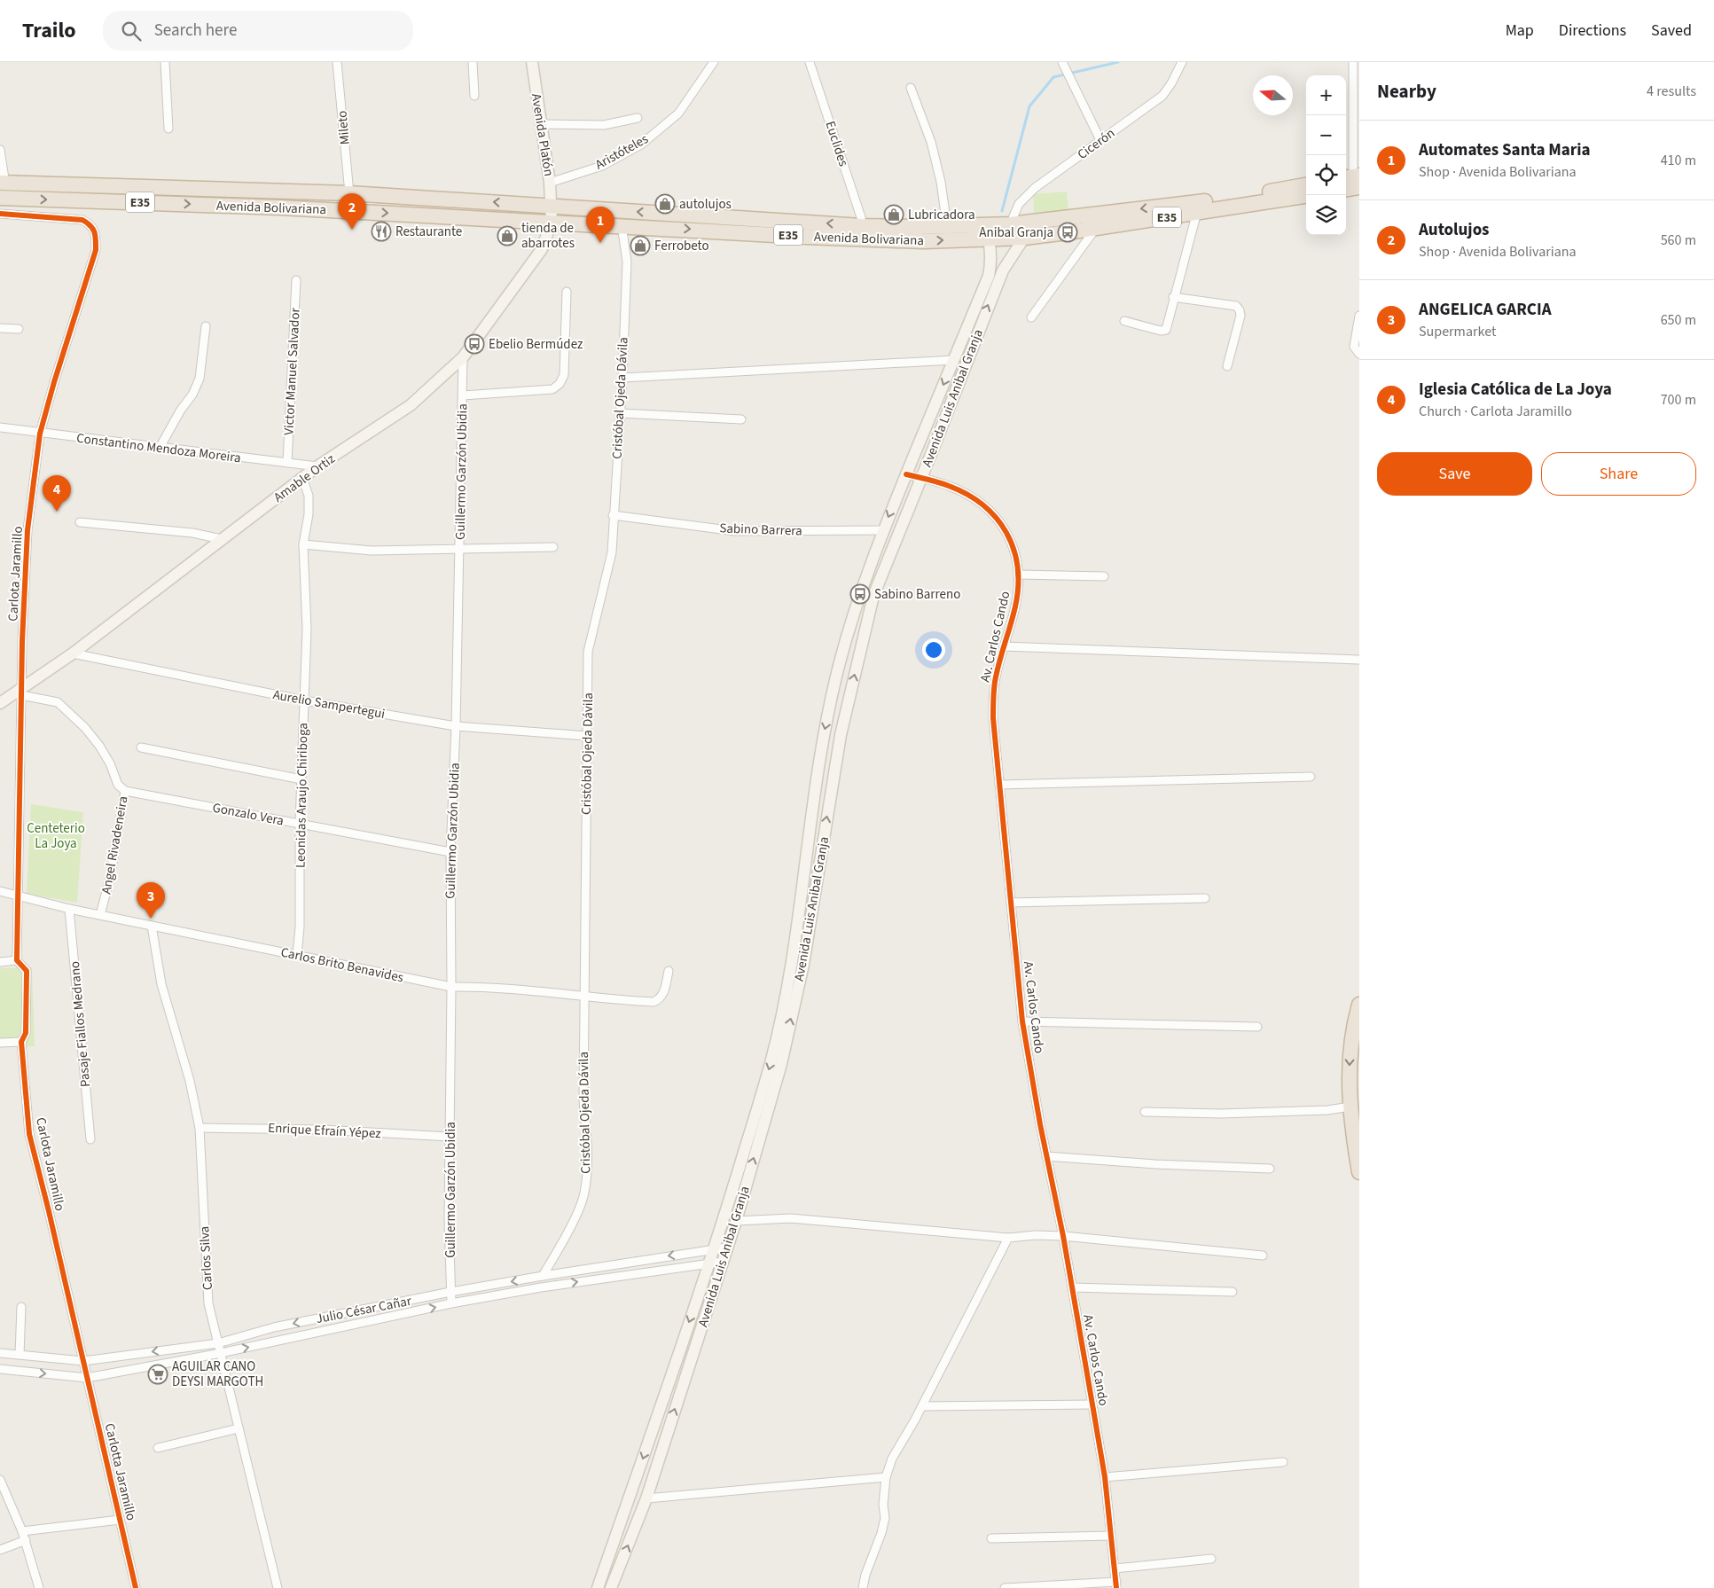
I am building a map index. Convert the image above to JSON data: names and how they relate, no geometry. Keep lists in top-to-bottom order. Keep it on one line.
{"streets":{"highway":["E35","Avenida Bolivariana"],"main road":["Avenida Platón","Avenida Luis Anibal Granja","Amable Ortiz"],"street":["Mileto","Euclides","Cicerón","Aristóteles","Victor Manuel Salvador","Cristóbal Ojeda Dávila","Constantino Mendoza Moreira","Guillermo Garzón Ubidia","Sabino Barrera","Carlota Jaramillo","Av. Carlos Cando","Aurelio Sampertegui","Leonidas Araujo Chiriboga","Gonzalo Vera","Angel Rivadeneira","Carlos Brito Benavides","Pasaje Fiallos Medrano","Enrique Efraín Yépez","Carlos Silva","Julio César Cañar","Carlotta Jaramillo"]},"crossings":[["Mileto","Avenida Bolivariana"],["Avenida Platón","Aristóteles"],["Avenida Platón","Avenida Bolivariana"],["Avenida Platón","Amable Ortiz"],["Euclides","Avenida Bolivariana"],["Cicerón","Avenida Bolivariana"],["Avenida Bolivariana","Cristóbal Ojeda Dávila"],["Avenida Bolivariana","Avenida Luis Anibal Granja"],["Avenida Bolivariana","Amable Ortiz"],["Victor Manuel Salvador","Constantino Mendoza Moreira"],["Cristóbal Ojeda Dávila","Sabino Barrera"],["Cristóbal Ojeda Dávila","Aurelio Sampertegui"],["Cristóbal Ojeda Dávila","Carlos Brito Benavides"],["Cristóbal Ojeda Dávila","Julio César Cañar"],["Avenida Luis Anibal Granja","Sabino Barrera"],["Avenida Luis Anibal Granja","Av. Carlos Cando"],["Avenida Luis Anibal Granja","Julio César Cañar"],["Constantino Mendoza Moreira","Amable Ortiz"],["Constantino Mendoza Moreira","Carlota Jaramillo"],["Guillermo Garzón Ubidia","Amable Ortiz"],["Guillermo Garzón Ubidia","Aurelio Sampertegui"],["Guillermo Garzón Ubidia","Gonzalo Vera"],["Guillermo Garzón Ubidia","Carlos Brito Benavides"],["Guillermo Garzón Ubidia","Enrique Efraín Yépez"],["Guillermo Garzón Ubidia","Julio César Cañar"],["Amable Ortiz","Carlota Jaramillo"],["Amable Ortiz","Aurelio Sampertegui"],["Amable Ortiz","Leonidas Araujo Chiriboga"],["Amable Ortiz","Angel Rivadeneira"],["Carlota Jaramillo","Angel Rivadeneira"],["Carlota Jaramillo","Carlos Brito Benavides"],["Carlota Jaramillo","Julio César Cañar"],["Carlota Jaramillo","Carlotta Jaramillo"],["Aurelio Sampertegui","Leonidas Araujo Chiriboga"],["Leonidas Araujo Chiriboga","Gonzalo Vera"],["Leonidas Araujo Chiriboga","Carlos Brito Benavides"],["Gonzalo Vera","Angel Rivadeneira"],["Angel Rivadeneira","Carlos Brito Benavides"],["Carlos Brito Benavides","Pasaje Fiallos Medrano"],["Carlos Brito Benavides","Carlos Silva"],["Enrique Efraín Yépez","Carlos Silva"],["Carlos Silva","Julio César Cañar"],["Julio César Cañar","Carlotta Jaramillo"]],"parks":["Centeterio La Joya"],"places":{"shop":["autolujos","Lubricadora","tienda de abarrotes","Ferrobeto"],"restaurant":["Restaurante"],"bus stop":["Anibal Granja","Ebelio Bermúdez","Sabino Barreno"],"supermarket":["AGUILAR CANO DEYSI MARGOTH"]},"north":"left","page":{"header":"Trailo","search":"Search here","nav":["Map","Directions","Saved"],"heading":["Nearby","4 results"],"map_buttons":["+","−"],"list":[{"mark":"1","name":"Automates Santa Maria","note":"Shop · Avenida Bolivariana","value":"410 m"},{"mark":"2","name":"Autolujos","note":"Shop · Avenida Bolivariana","value":"560 m"},{"mark":"3","name":"ANGELICA GARCIA","note":"Supermarket","value":"650 m"},{"mark":"4","name":"Iglesia Católica de La Joya","note":"Church · Carlota Jaramillo","value":"700 m"}],"pins":["2","1","4","3"],"buttons":["Save","Share"]}}
